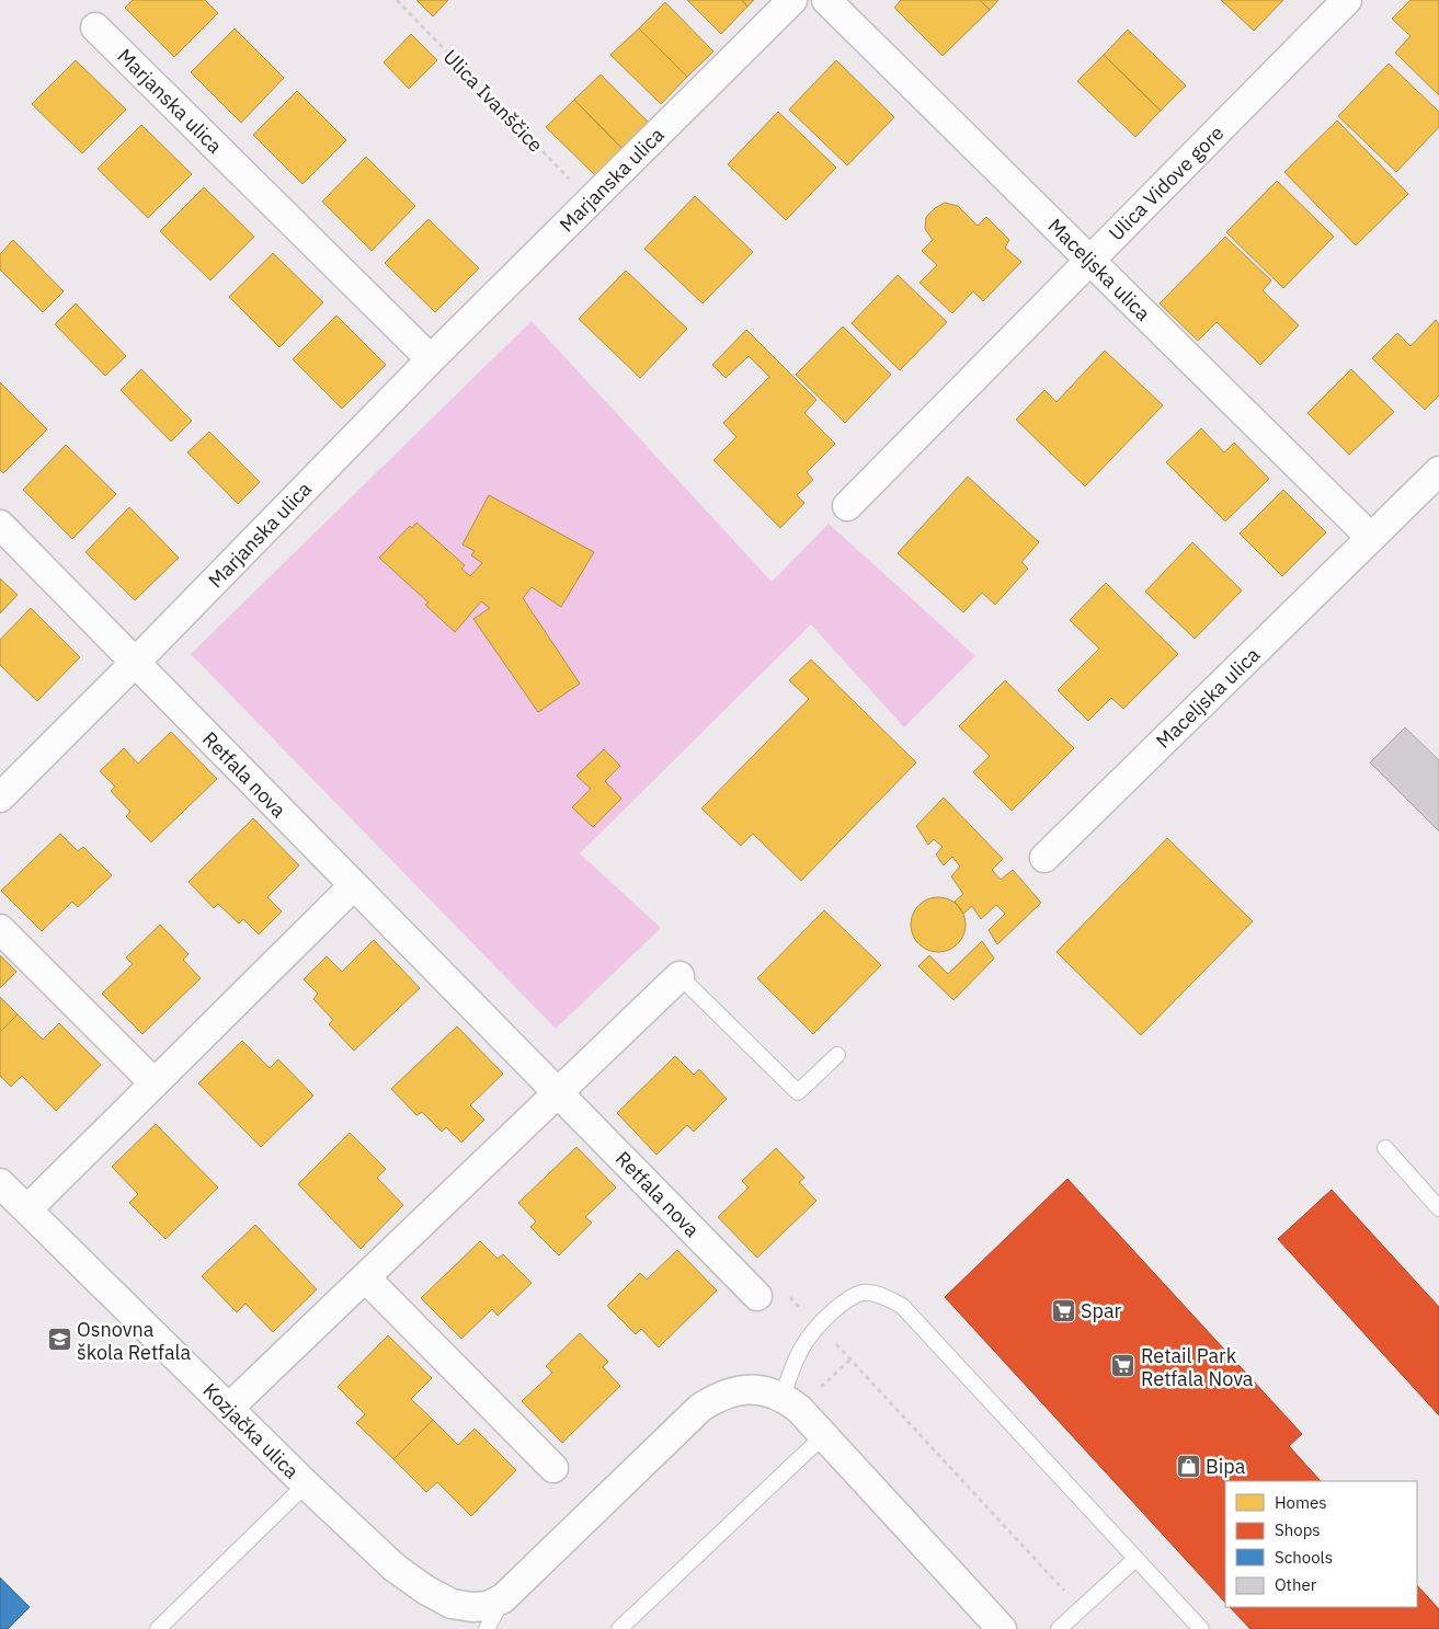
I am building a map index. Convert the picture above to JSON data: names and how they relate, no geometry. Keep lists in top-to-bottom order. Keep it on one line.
{"streets":{"street":["Marjanska ulica","Ulica Vidove gore","Maceljska ulica","Retfala nova","Kozjačka ulica"],"path":["Ulica Ivanščice"]},"crossings":[["Marjanska ulica","Ulica Ivanščice"],["Marjanska ulica","Retfala nova"],["Ulica Vidove gore","Maceljska ulica"]],"places":{"supermarket":["Spar","Retail Park Retfala Nova"],"school or university":["Osnovna škola Retfala"],"shop":["Bipa"]},"legend":["Homes","Shops","Schools","Other"]}
